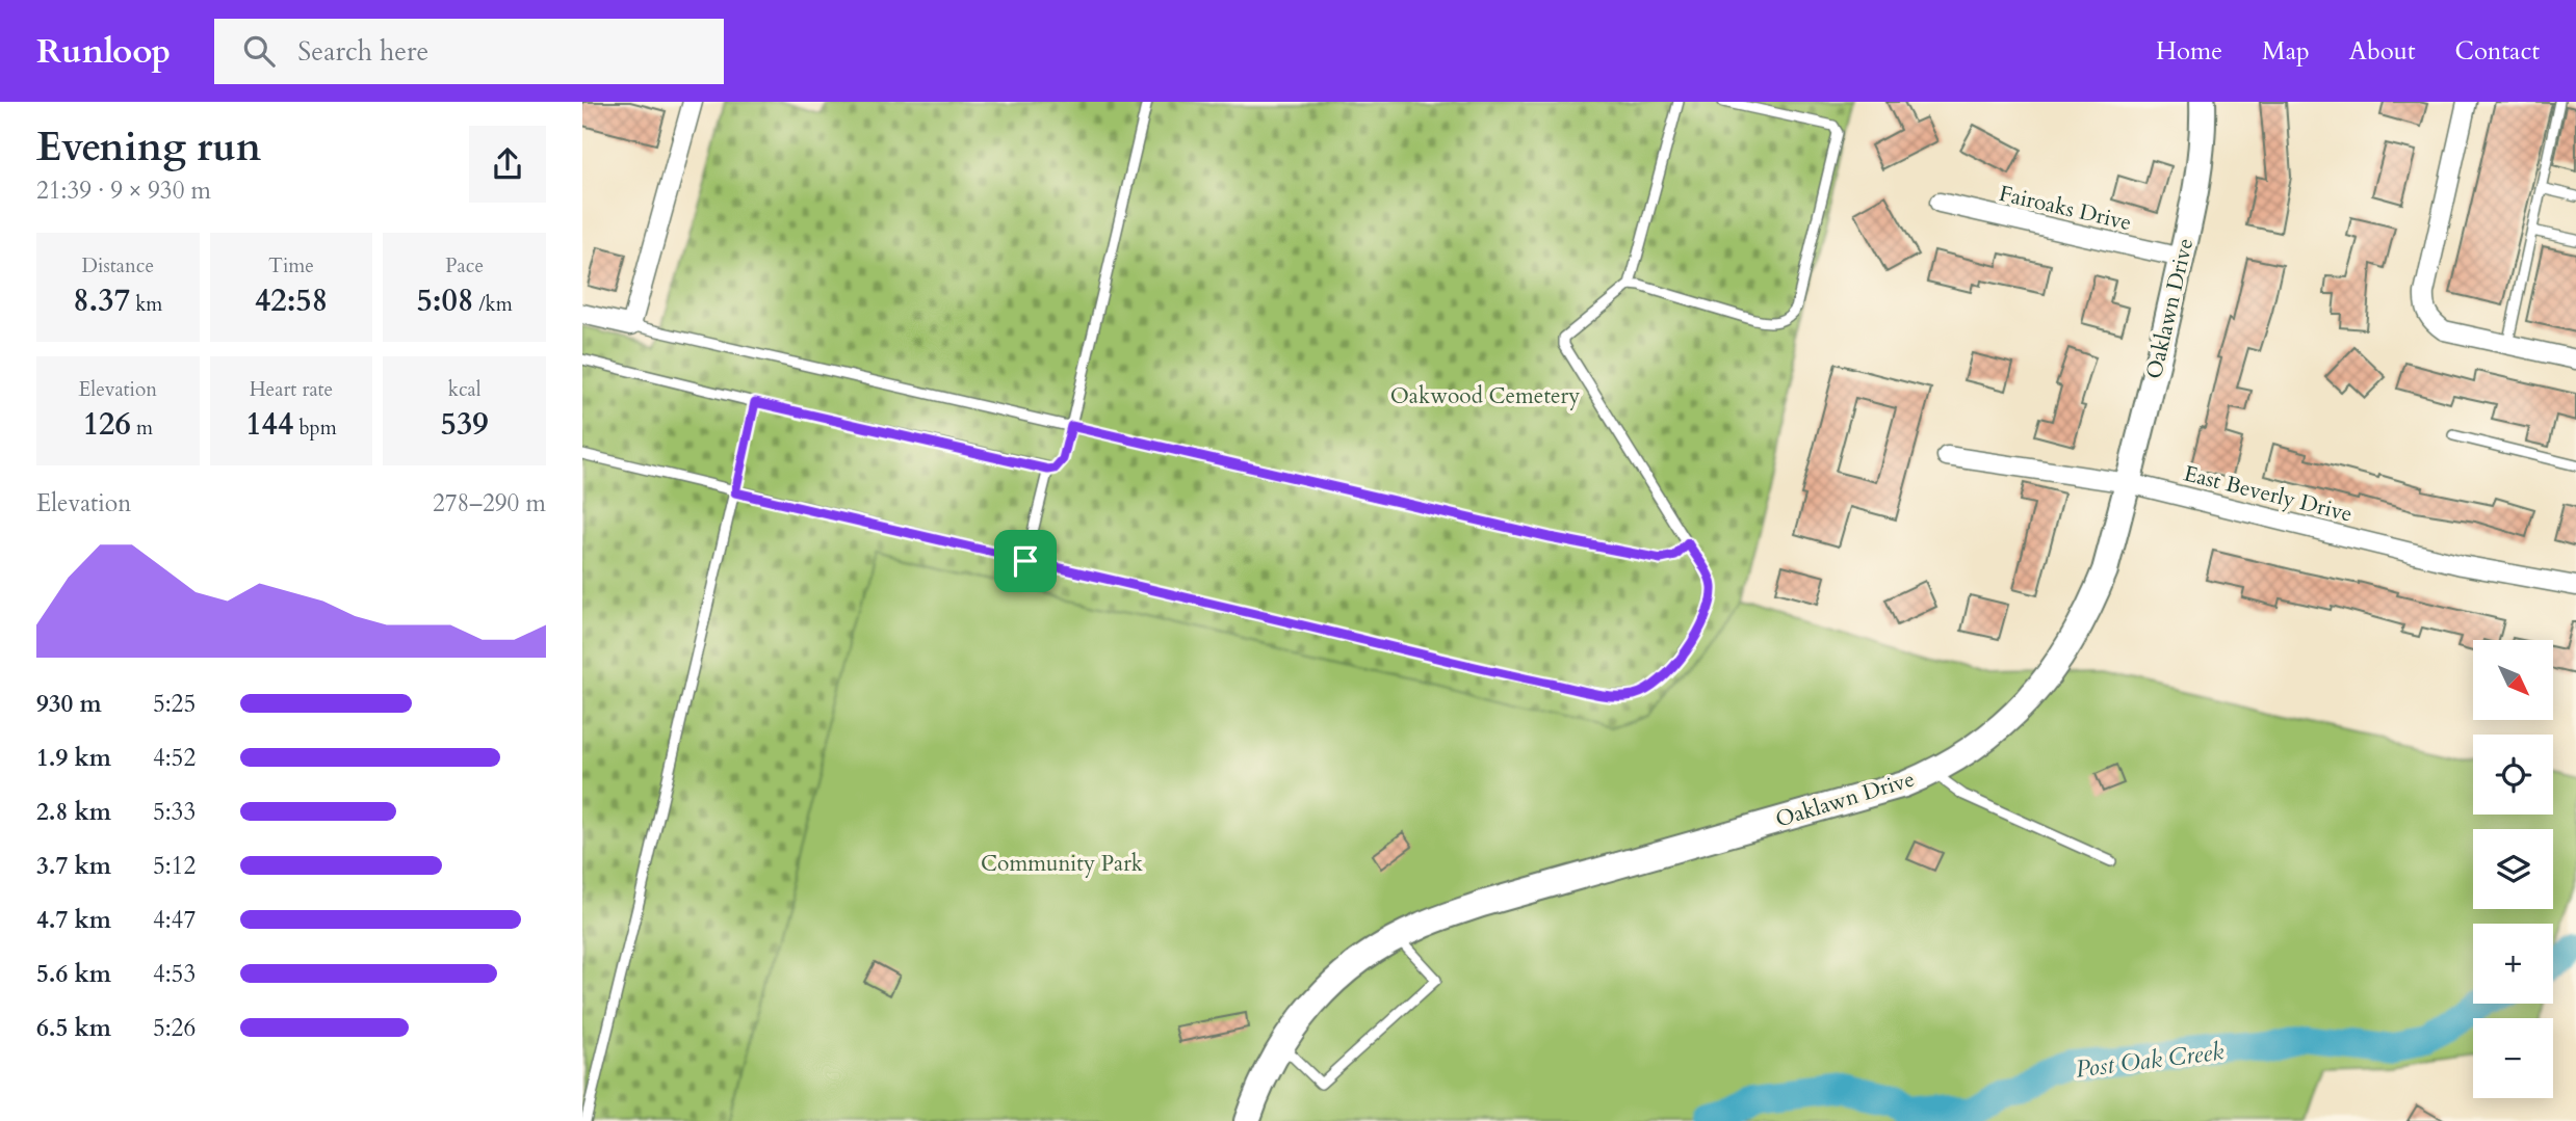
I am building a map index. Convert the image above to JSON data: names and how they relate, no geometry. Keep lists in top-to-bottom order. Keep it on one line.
{"streets":{"street":["Fairoaks Drive","Oaklawn Drive","East Beverly Drive"]},"crossings":[["Fairoaks Drive","Oaklawn Drive"],["Oaklawn Drive","East Beverly Drive"]],"water":["Post Oak Creek"],"parks":["Oakwood Cemetery","Community Park"],"north":"bottom right","page":{"header":"Runloop","search":"Search here","nav":["Home","Map","About","Contact"],"heading":["Evening run","21:39 · 9 × 930 m"],"stats":[["Distance","8.37 km"],["Time","42:58"],["Pace","5:08 /km"],["Elevation","126 m"],["Heart rate","144 bpm"],["kcal","539"]],"chart":["Elevation","278–290 m"],"map_buttons":["+","−"],"list":[{"name":"930 m","note":"5:25"},{"name":"1.9 km","note":"4:52"},{"name":"2.8 km","note":"5:33"},{"name":"3.7 km","note":"5:12"},{"name":"4.7 km","note":"4:47"},{"name":"5.6 km","note":"4:53"},{"name":"6.5 km","note":"5:26"}]}}
